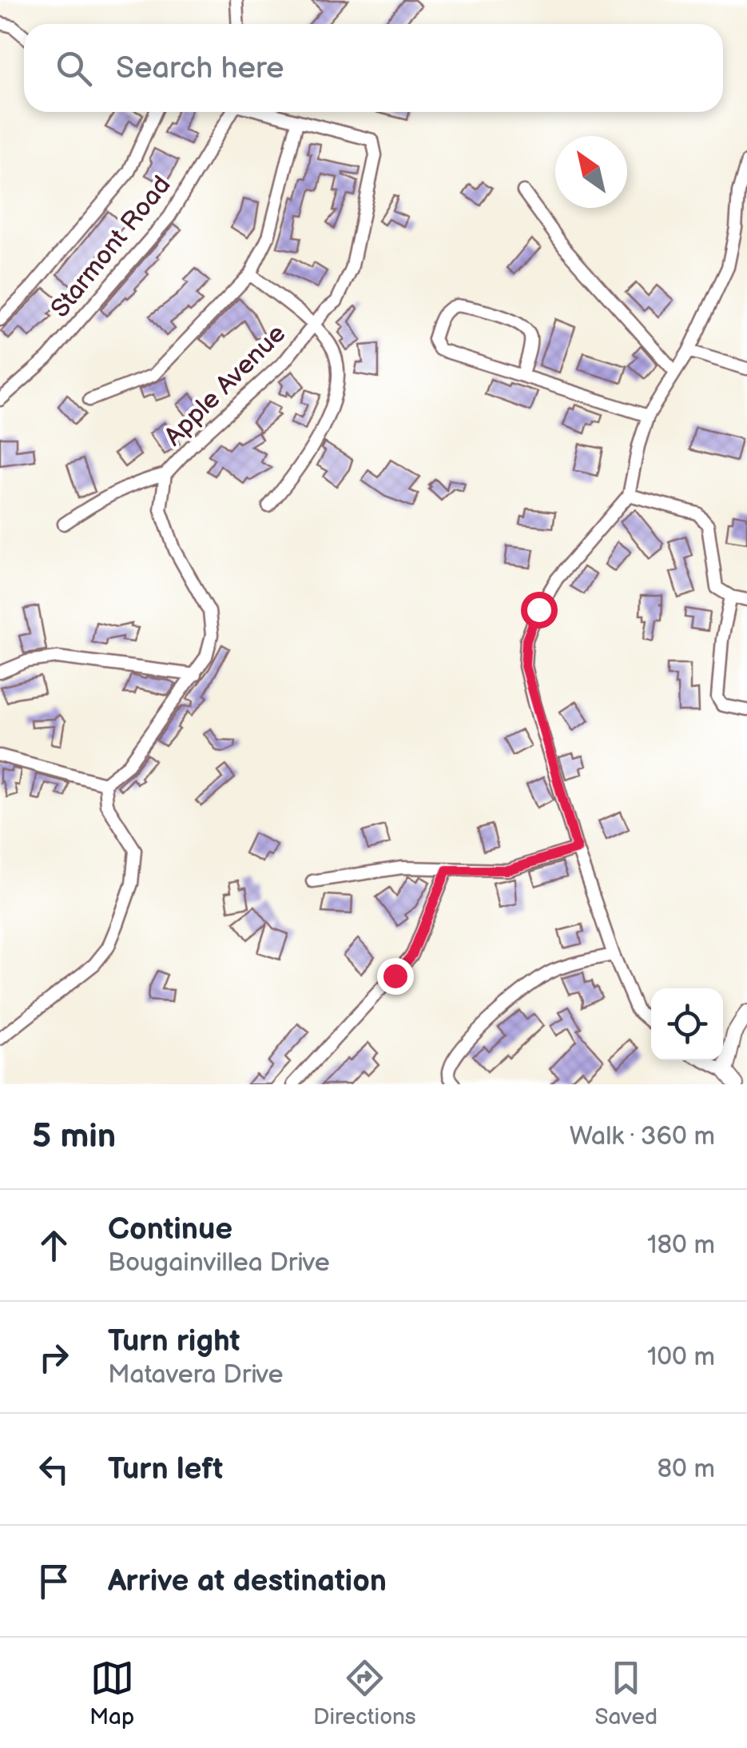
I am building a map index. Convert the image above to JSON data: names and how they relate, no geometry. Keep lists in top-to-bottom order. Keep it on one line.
{"streets":{"street":["Starmont Road","Apple Avenue"]},"north":"top left","page":{"search":"Search here","heading":["5 min","Walk · 360 m"],"list":[["Continue","Bougainvillea Drive","180 m"],["Turn right","Matavera Drive","100 m"],["Turn left","80 m"],"Arrive at destination"],"nav":["Map","Directions","Saved"]}}
